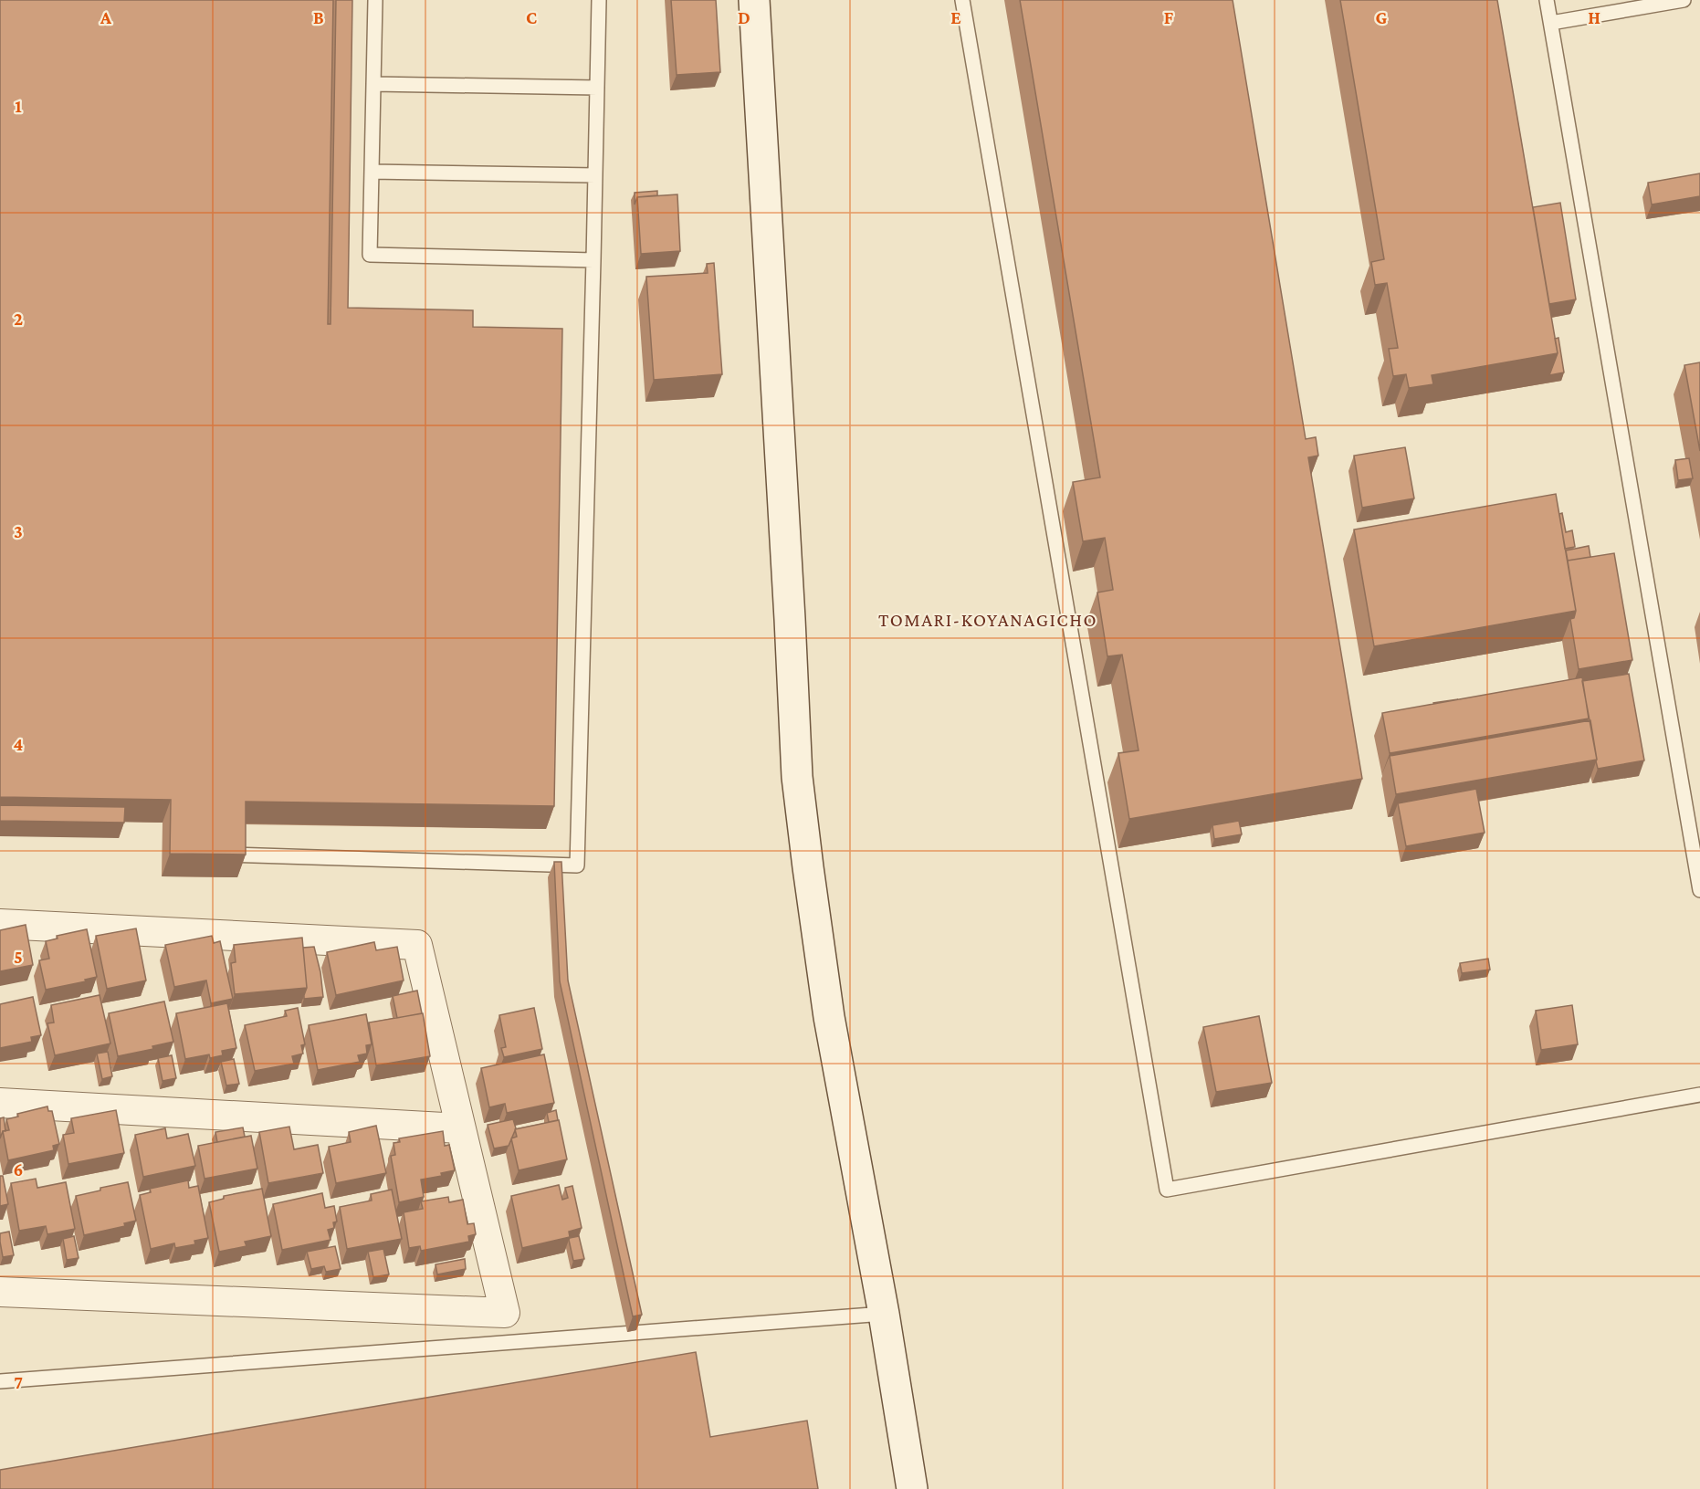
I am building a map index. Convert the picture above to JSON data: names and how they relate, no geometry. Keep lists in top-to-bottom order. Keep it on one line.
{"districts":["TOMARI-KOYANAGICHO"],"grid":{"columns":["A","B","C","D","E","F","G","H"],"rows":["1","2","3","4","5","6","7"]}}
